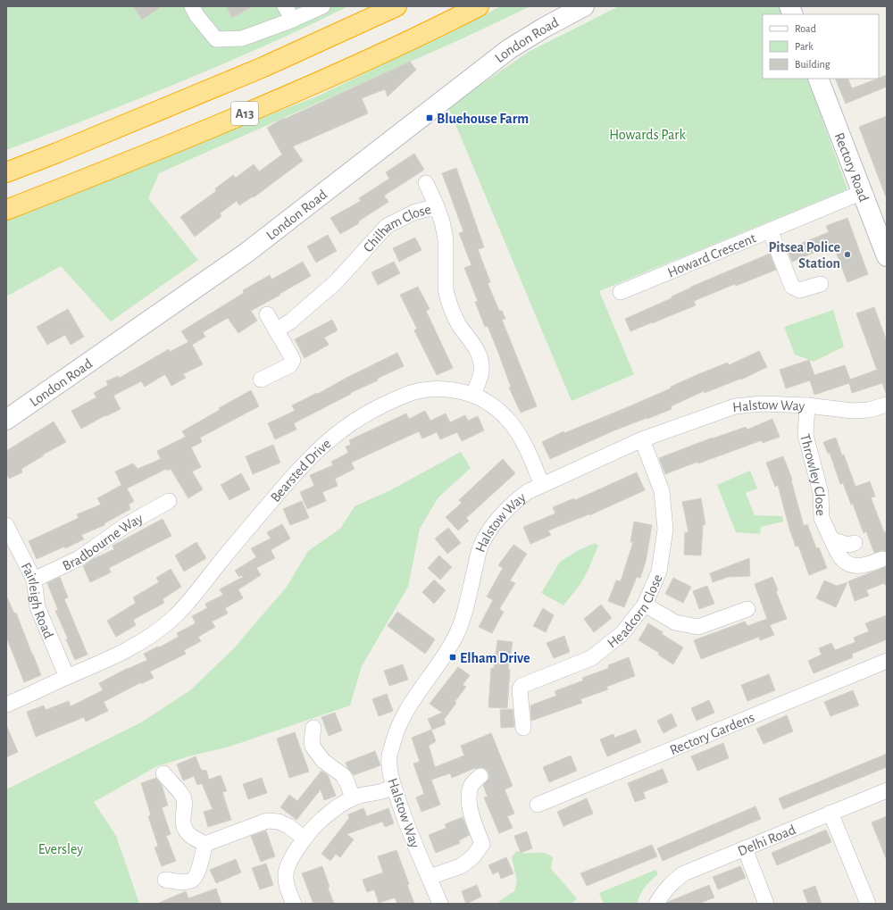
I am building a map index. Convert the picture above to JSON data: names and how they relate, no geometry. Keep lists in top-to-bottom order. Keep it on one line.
{"streets":{"highway":["A13"],"main road":["London Road","Rectory Road"],"street":["Chilham Close","Howard Crescent","Halstow Way","Bearsted Drive","Throwley Close","Bradbourne Way","Fairleigh Road","Headcorn Close","Rectory Gardens","Delhi Road"]},"crossings":[["Rectory Road","Howard Crescent"],["Chilham Close","Bearsted Drive"],["Halstow Way","Bearsted Drive"],["Halstow Way","Throwley Close"],["Halstow Way","Headcorn Close"],["Bearsted Drive","Fairleigh Road"],["Bradbourne Way","Fairleigh Road"]],"parks":["Howards Park","Eversley"],"places":{"transit":["Bluehouse Farm","Elham Drive"],"other":["Pitsea Police Station"]},"legend":["Road","Park","Building"]}
